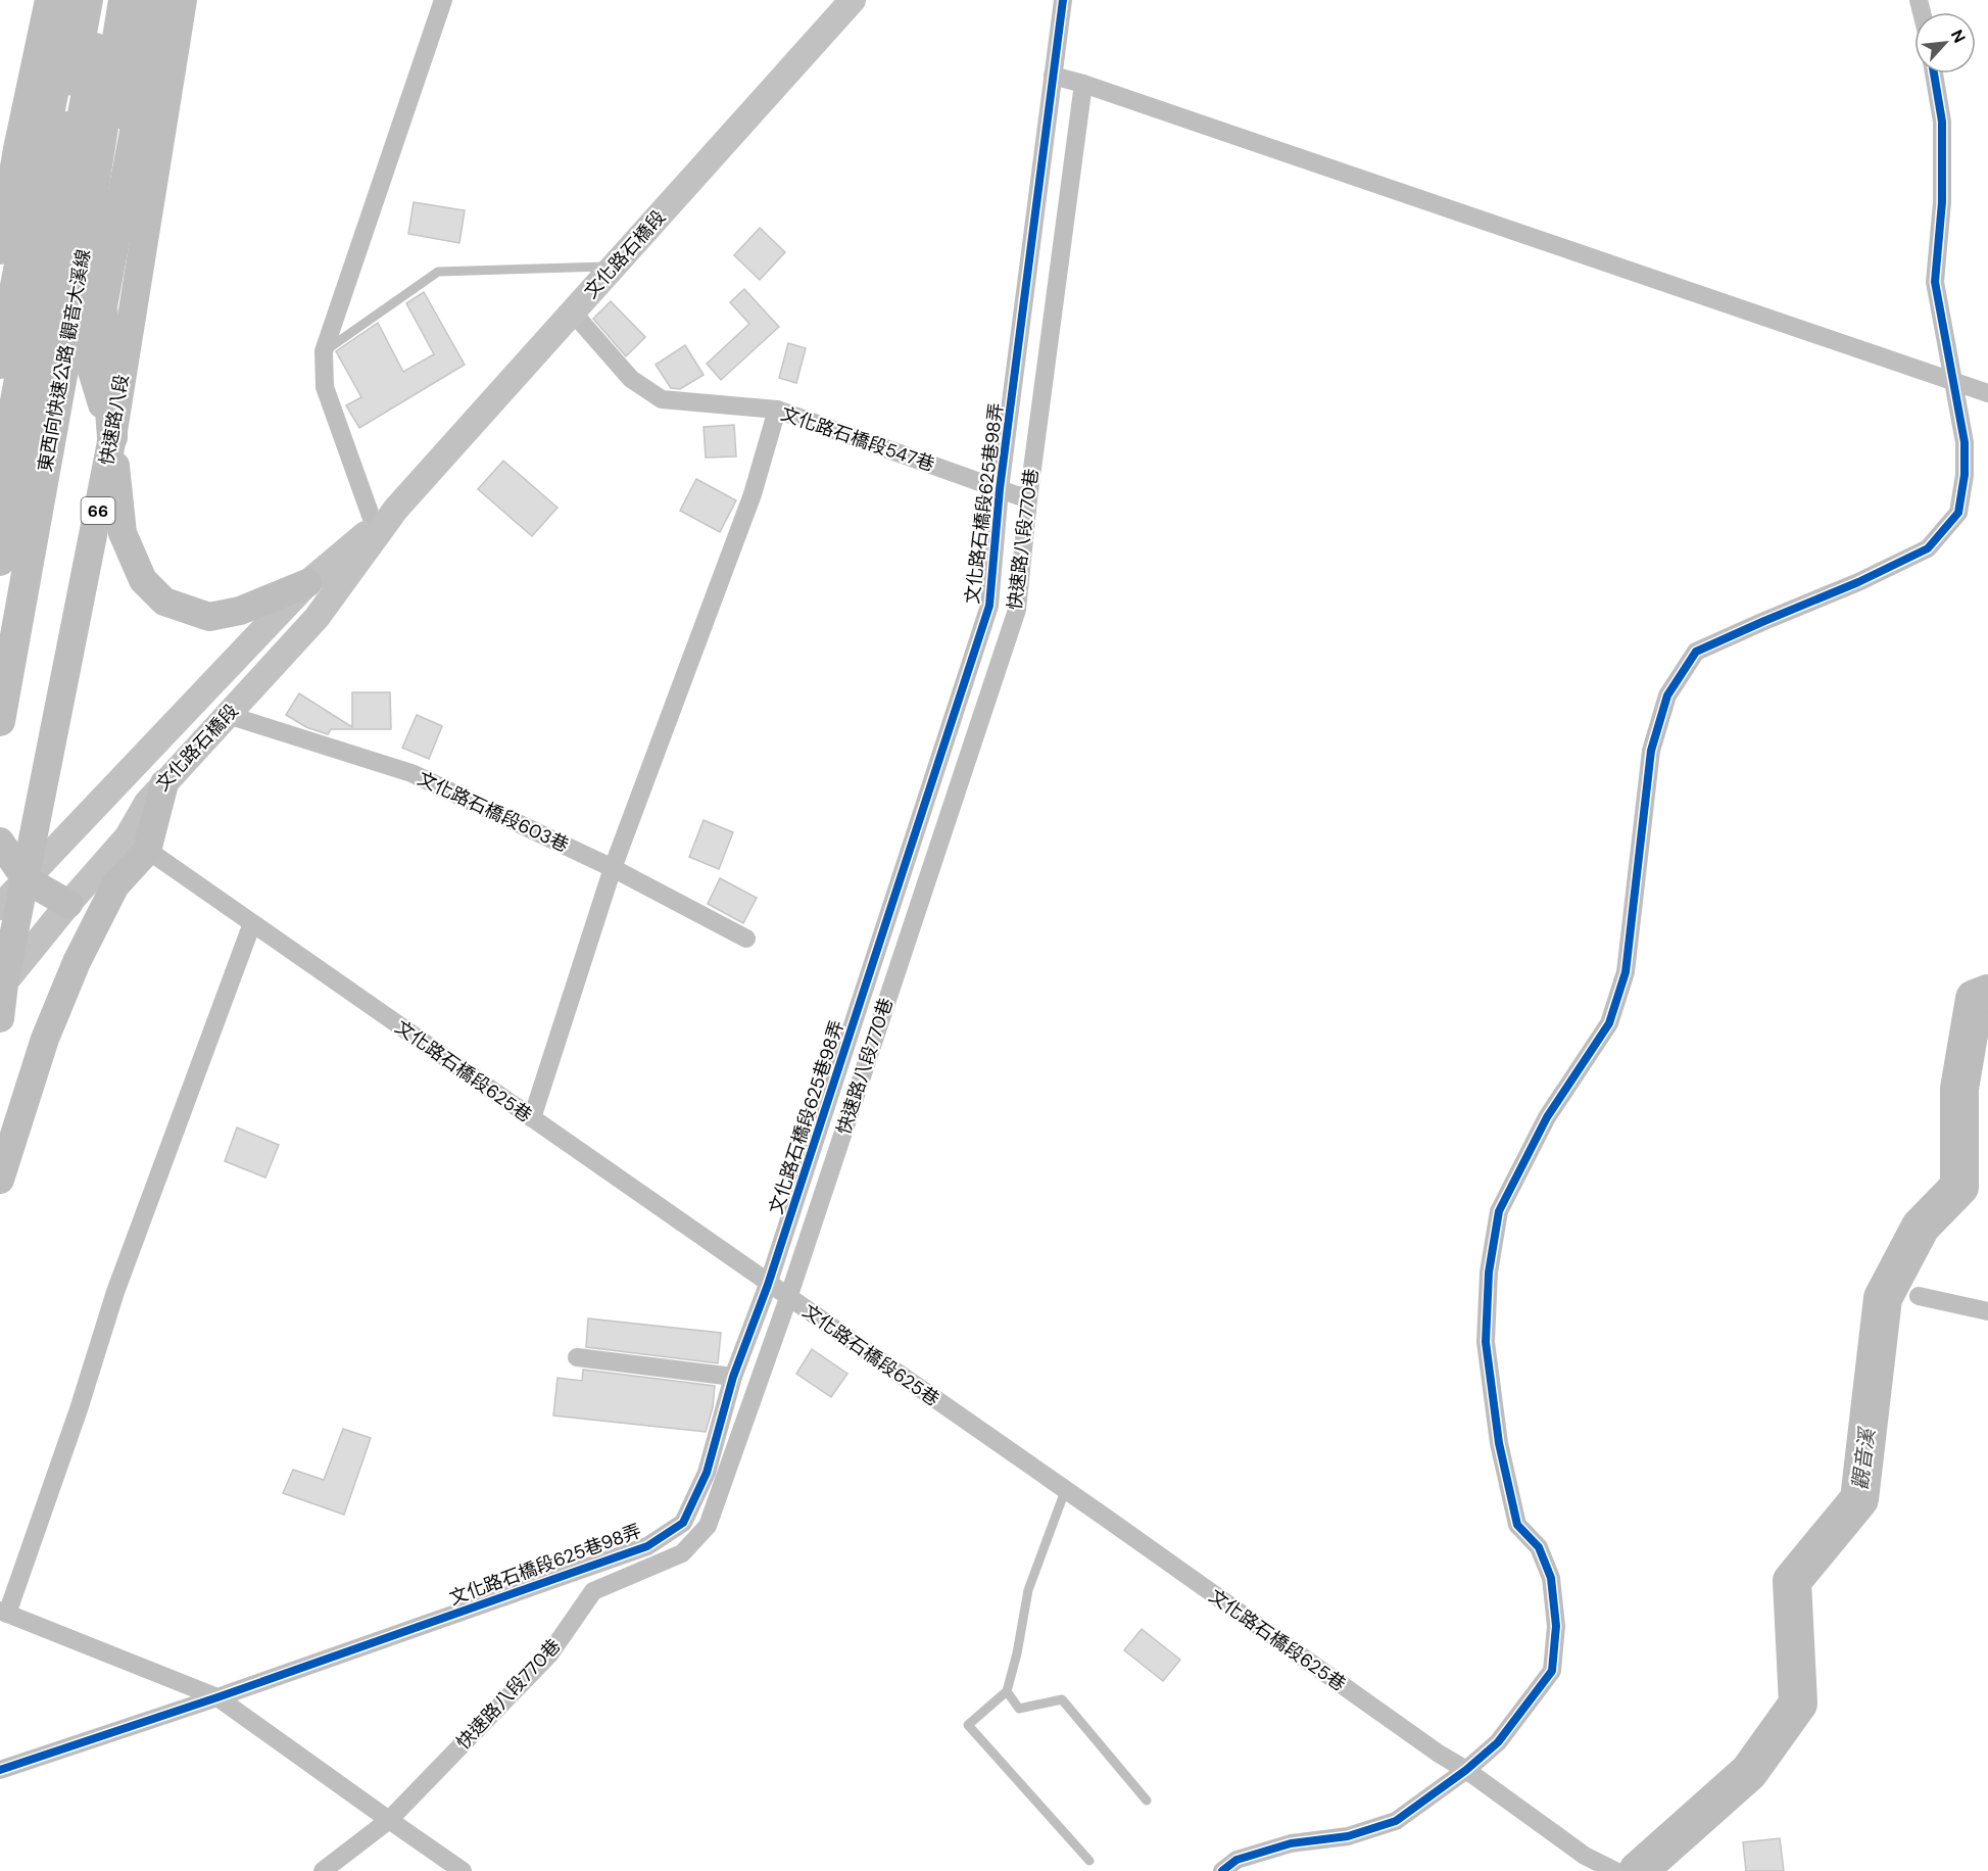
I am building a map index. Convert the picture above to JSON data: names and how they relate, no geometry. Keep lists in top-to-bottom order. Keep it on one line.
{"streets":{"highway":["東西向快速公路 觀音大溪線"],"main road":["文化路石橋段","快速路八段","66"],"street":["文化路石橋段547巷","文化路石橋段625巷98弄","快速路八段770巷","文化路石橋段603巷","文化路石橋段625巷"]},"crossings":[["文化路石橋段","快速路八段"],["文化路石橋段","文化路石橋段547巷"],["文化路石橋段","文化路石橋段603巷"],["文化路石橋段547巷","文化路石橋段625巷98弄"],["文化路石橋段547巷","快速路八段770巷"],["文化路石橋段625巷98弄","文化路石橋段625巷"],["快速路八段770巷","文化路石橋段625巷"]],"water":["觀音溪"],"north":"top right"}
